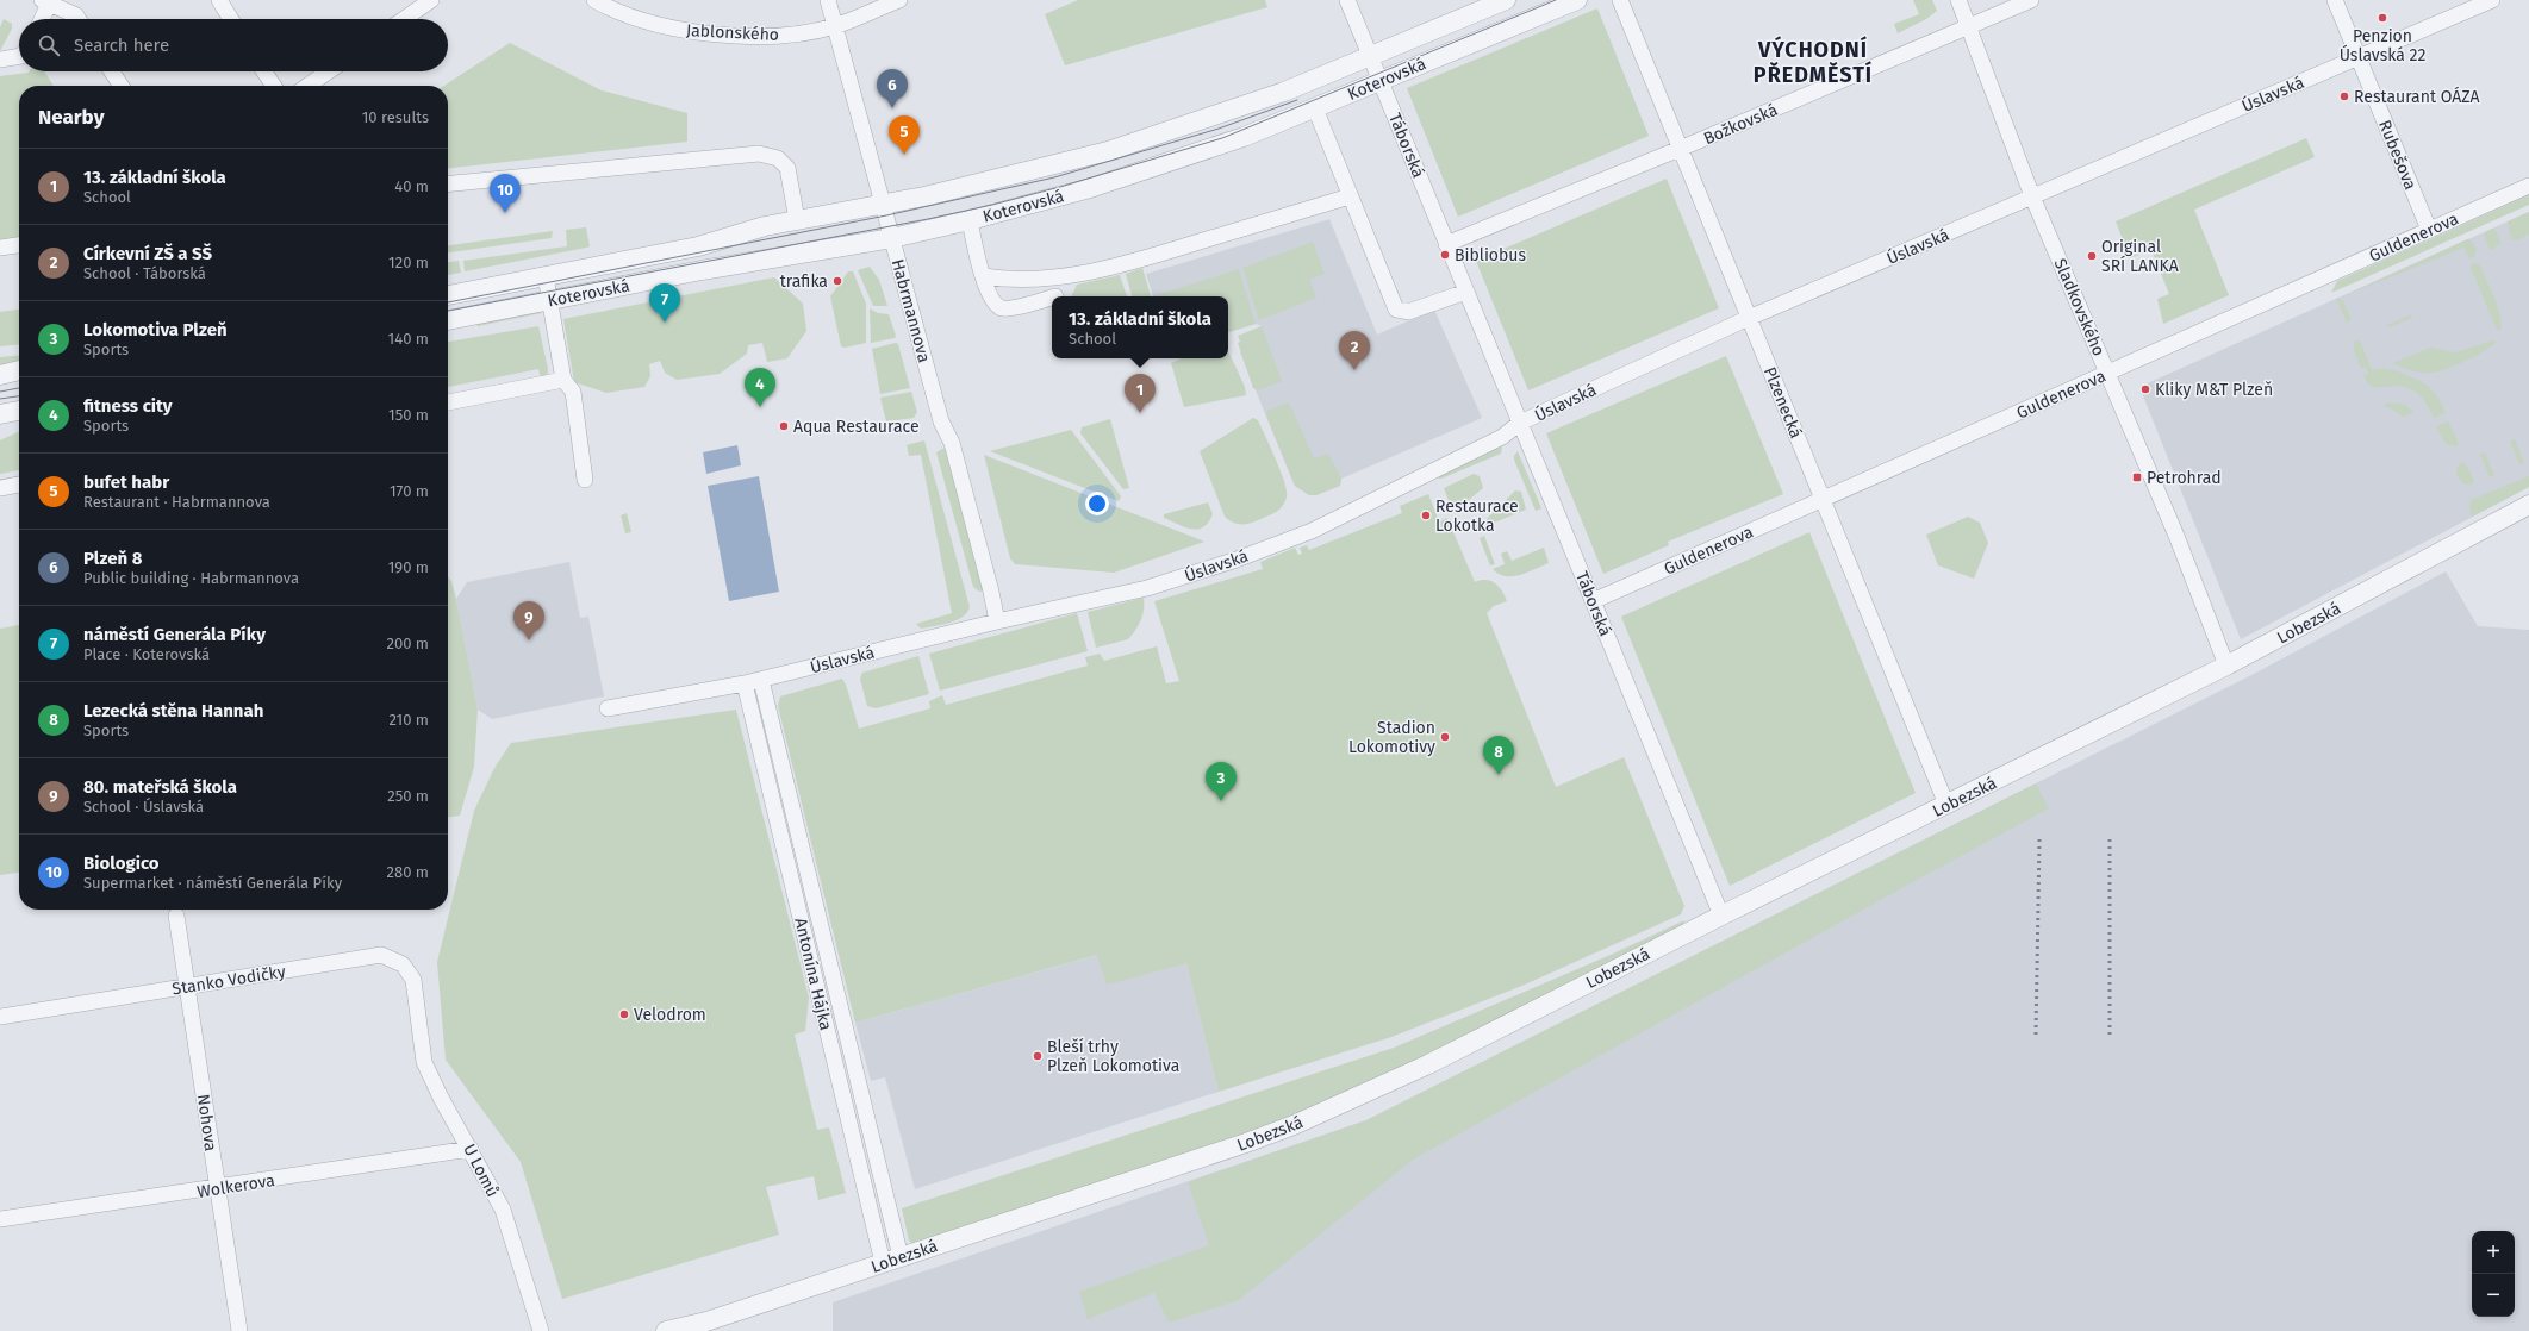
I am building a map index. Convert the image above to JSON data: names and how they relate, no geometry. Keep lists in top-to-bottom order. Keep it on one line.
{"streets":{"street":["Jablonského","Koterovská","Úslavská","Božkovská","Táborská","Rubešova","Guldenerova","Sladkovského","Habrmannova","Plzenecká","Lobezská","Antonína Hájka","Stanko Vodičky","Nohova","U Lomů","Wolkerova"]},"crossings":[["Jablonského","Habrmannova"],["Koterovská","Táborská"],["Koterovská","Habrmannova"],["Úslavská","Táborská"],["Úslavská","Rubešova"],["Úslavská","Sladkovského"],["Úslavská","Habrmannova"],["Úslavská","Plzenecká"],["Úslavská","Antonína Hájka"],["Božkovská","Táborská"],["Božkovská","Sladkovského"],["Božkovská","Plzenecká"],["Táborská","Guldenerova"],["Táborská","Lobezská"],["Rubešova","Guldenerova"],["Guldenerova","Sladkovského"],["Guldenerova","Plzenecká"],["Sladkovského","Lobezská"],["Plzenecká","Lobezská"],["Lobezská","Antonína Hájka"],["Stanko Vodičky","Nohova"],["Stanko Vodičky","U Lomů"],["Nohova","Wolkerova"],["U Lomů","Wolkerova"]],"districts":["VÝCHODNÍ PŘEDMĚSTÍ"],"places":{"other":["Penzion Úslavská 22","Restaurant OÁZA","Bibliobus","Original SRÍ LANKA","trafika","Kliky M&T Plzeň","Aqua Restaurace","Restaurace Lokotka","Stadion Lokomotivy","Velodrom","Bleší trhy Plzeň Lokomotiva"],"transit":["Petrohrad"]},"page":{"search":"Search here","pins":["6","5","10","7","2","4","1","9","8","3"],"heading":["Nearby","10 results"],"list":[{"mark":"1","name":"13. základní škola","note":"School","value":"40 m"},{"mark":"2","name":"Církevní ZŠ a SŠ","note":"School · Táborská","value":"120 m"},{"mark":"3","name":"Lokomotiva Plzeň","note":"Sports","value":"140 m"},{"mark":"4","name":"fitness city","note":"Sports","value":"150 m"},{"mark":"5","name":"bufet habr","note":"Restaurant · Habrmannova","value":"170 m"},{"mark":"6","name":"Plzeň 8","note":"Public building · Habrmannova","value":"190 m"},{"mark":"7","name":"náměstí Generála Píky","note":"Place · Koterovská","value":"200 m"},{"mark":"8","name":"Lezecká stěna Hannah","note":"Sports","value":"210 m"},{"mark":"9","name":"80. mateřská škola","note":"School · Úslavská","value":"250 m"},{"mark":"10","name":"Biologico","note":"Supermarket · náměstí Generála Píky","value":"280 m"}],"popup":["13. základní škola","School"],"map_buttons":["+","−"]}}
